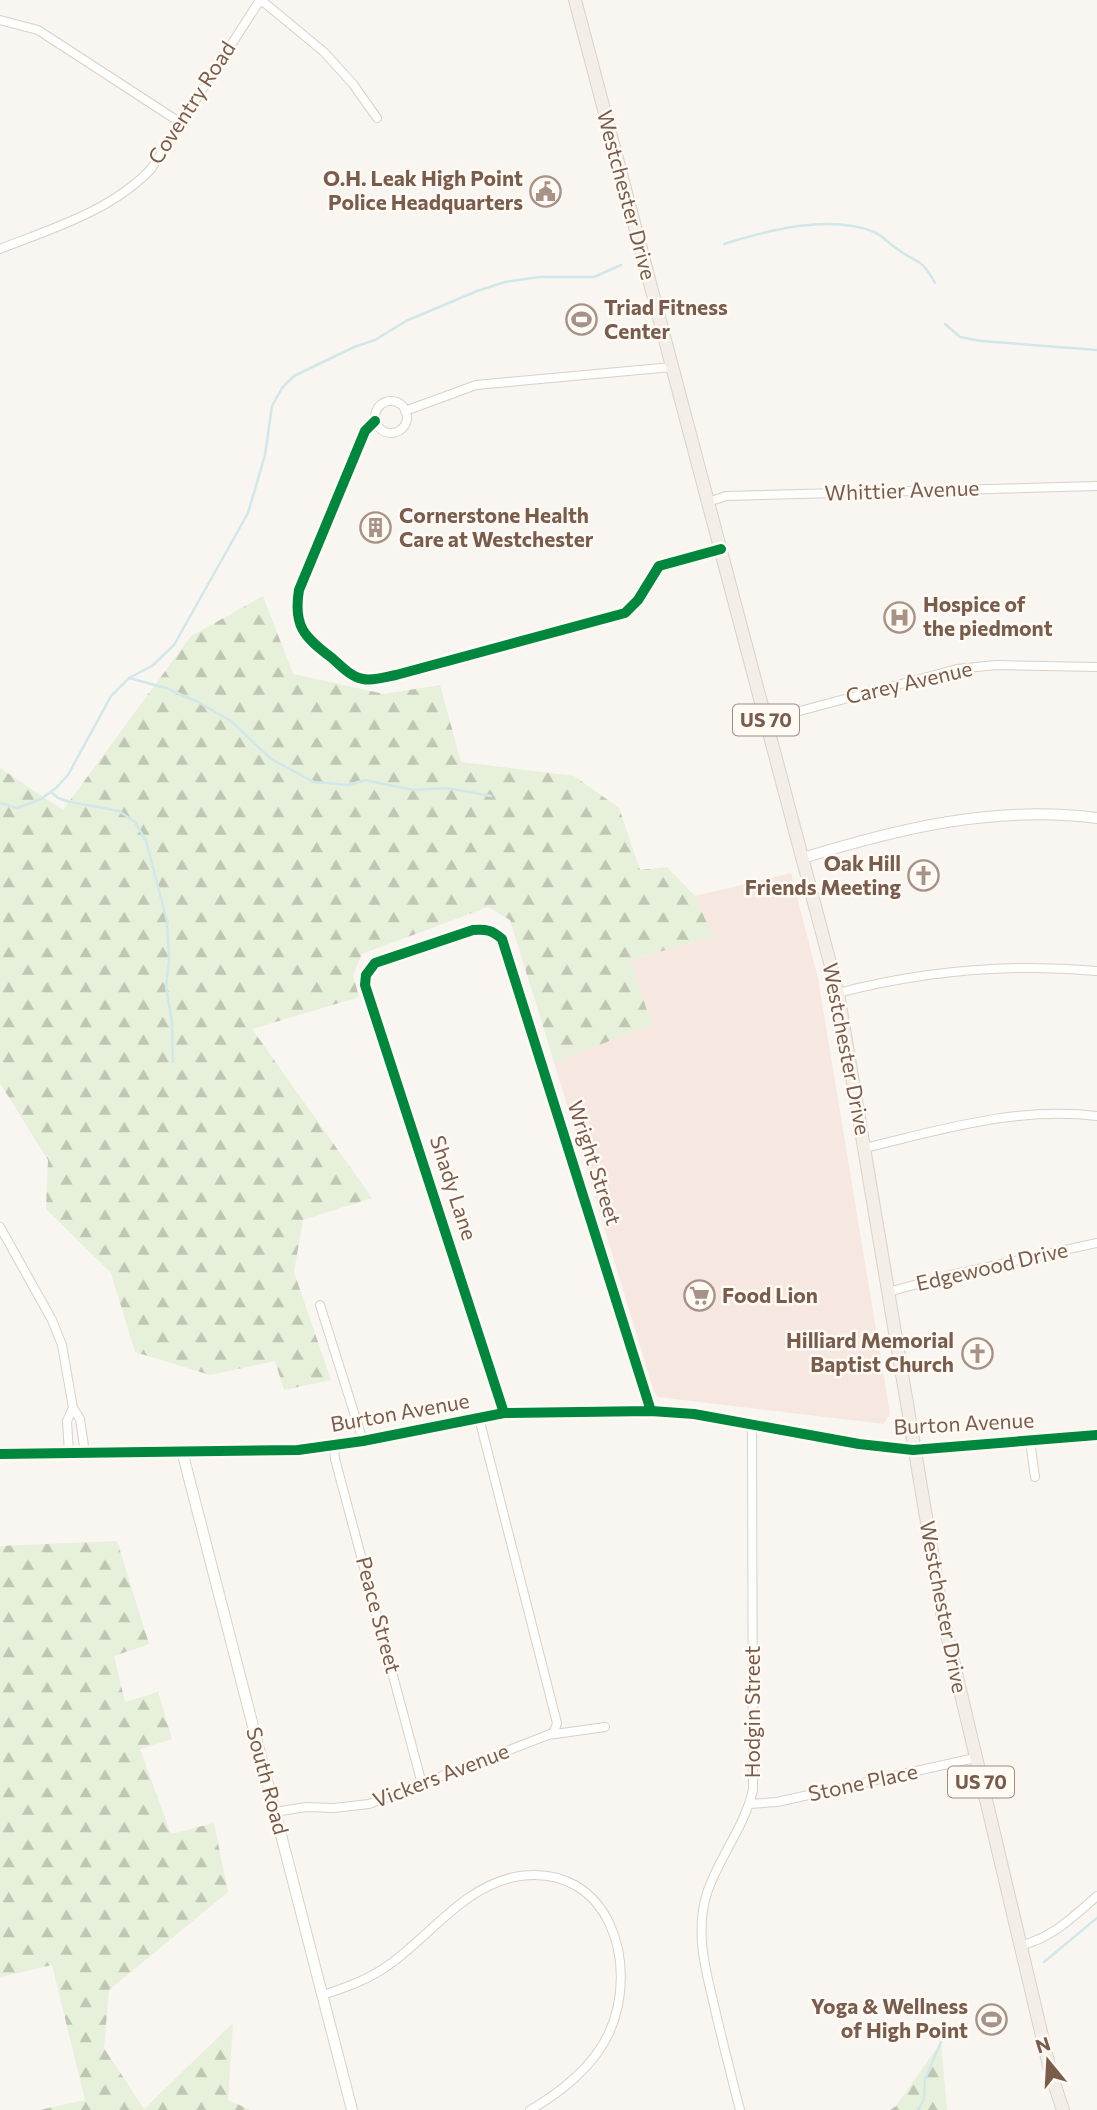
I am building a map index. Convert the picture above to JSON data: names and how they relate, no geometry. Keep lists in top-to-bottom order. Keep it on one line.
{"streets":{"main road":["Westchester Drive","US 70"],"street":["Coventry Road","Whittier Avenue","Carey Avenue","Wright Street","Shady Lane","Edgewood Drive","Burton Avenue","Peace Street","Hodgin Street","Vickers Avenue","South Road","Stone Place"]},"crossings":[["Westchester Drive","Whittier Avenue"],["Westchester Drive","Carey Avenue"],["Westchester Drive","Edgewood Drive"],["Westchester Drive","Burton Avenue"],["Westchester Drive","Stone Place"],["Wright Street","Shady Lane"],["Wright Street","Burton Avenue"],["Shady Lane","Burton Avenue"],["Burton Avenue","Peace Street"],["Burton Avenue","Hodgin Street"],["Burton Avenue","South Road"],["Peace Street","Vickers Avenue"],["Hodgin Street","Stone Place"],["Vickers Avenue","South Road"]],"places":{"public building":["O.H. Leak High Point Police Headquarters"],"sports":["Triad Fitness Center","Yoga & Wellness of High Point"],"building":["Cornerstone Health Care at Westchester"],"hospital":["Hospice of the piedmont"],"church":["Oak Hill Friends Meeting","Hilliard Memorial Baptist Church"],"supermarket":["Food Lion"]},"north":"top"}
